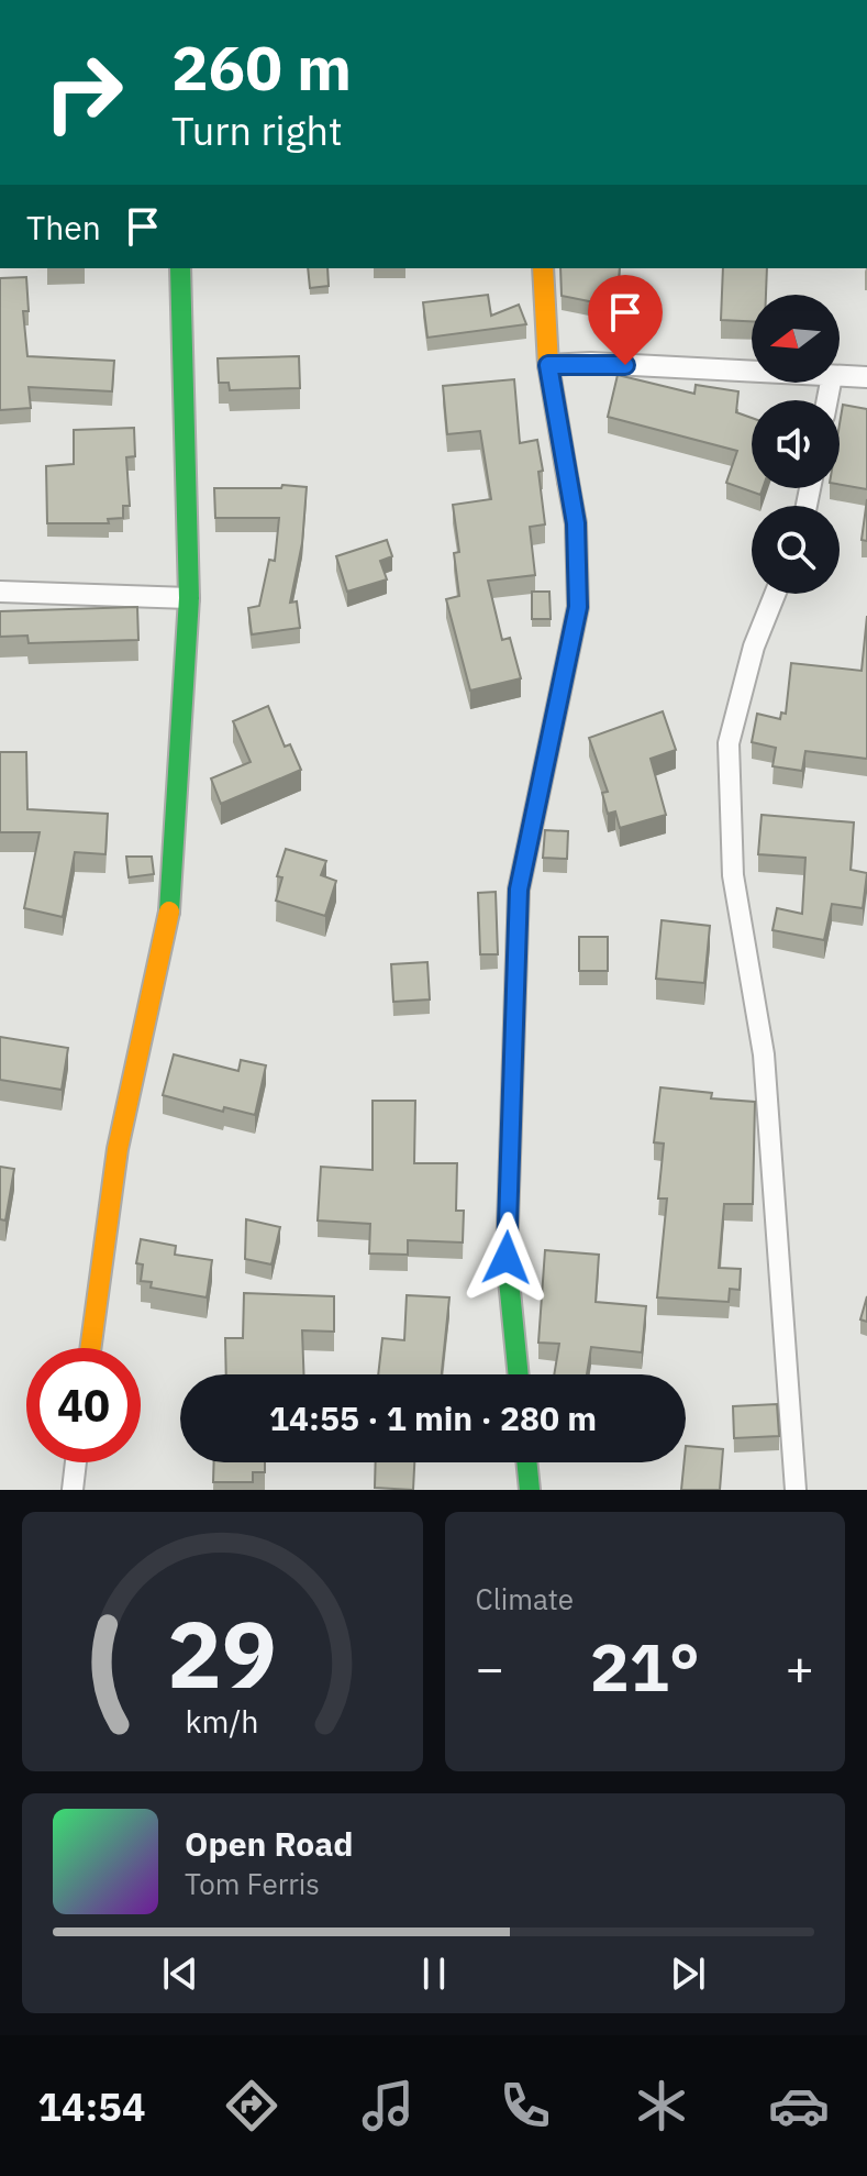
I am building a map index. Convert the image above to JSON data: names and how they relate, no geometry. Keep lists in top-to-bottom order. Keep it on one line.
{"north":"left","page":{"turn":["260 m","Turn right"],"then":"Then","limit":"40","trip":"14:55 · 1 min · 280 m","tile":"Climate","heat":["−","21°","+"],"song":["Open Road","Tom Ferris"],"tabs":"14:54","gauge":["29","km/h"]}}
